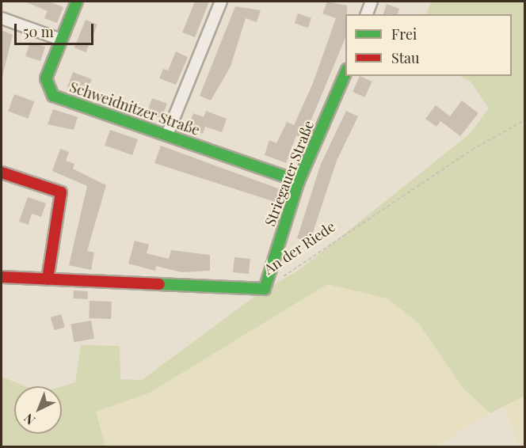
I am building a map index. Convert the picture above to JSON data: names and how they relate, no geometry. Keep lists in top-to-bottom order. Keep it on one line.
{"streets":{"street":["Schweidnitzer Straße","Striegauer Straße","An der Riede"]},"crossings":[["Schweidnitzer Straße","Striegauer Straße"],["Striegauer Straße","An der Riede"]],"legend":["Frei","Stau"],"scale_bar":"50 m","north":"bottom left"}
